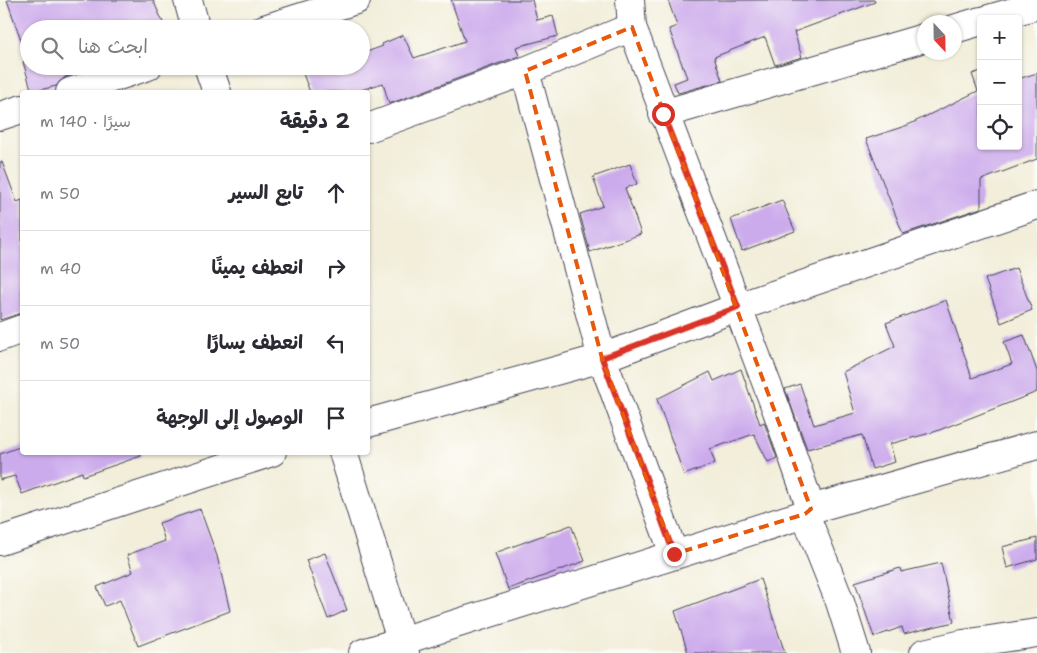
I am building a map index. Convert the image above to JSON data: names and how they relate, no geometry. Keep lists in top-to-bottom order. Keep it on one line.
{"north":"bottom","page":{"map_buttons":["+","−"],"search":"ابحث هنا","heading":["2 دقيقة","سيرًا · 140 m"],"list":[["تابع السير","50 m"],["انعطف يمينًا","40 m"],["انعطف يسارًا","50 m"],"الوصول إلى الوجهة"]}}
